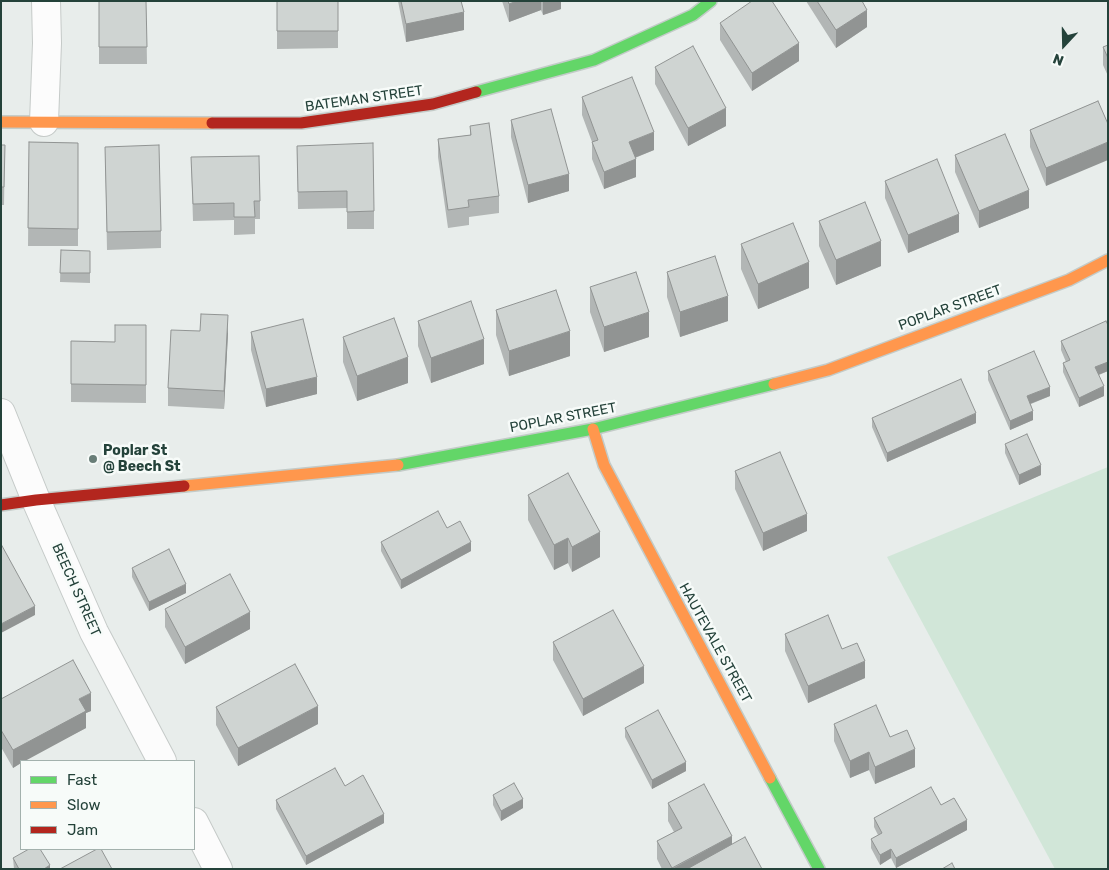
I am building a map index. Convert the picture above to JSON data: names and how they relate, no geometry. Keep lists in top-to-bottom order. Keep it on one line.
{"streets":{"street":["BATEMAN STREET","POPLAR STREET","BEECH STREET","HAUTEVALE STREET"]},"crossings":[["POPLAR STREET","BEECH STREET"],["POPLAR STREET","HAUTEVALE STREET"]],"places":["Poplar St @ Beech St"],"legend":["Fast","Slow","Jam"],"north":"bottom"}
